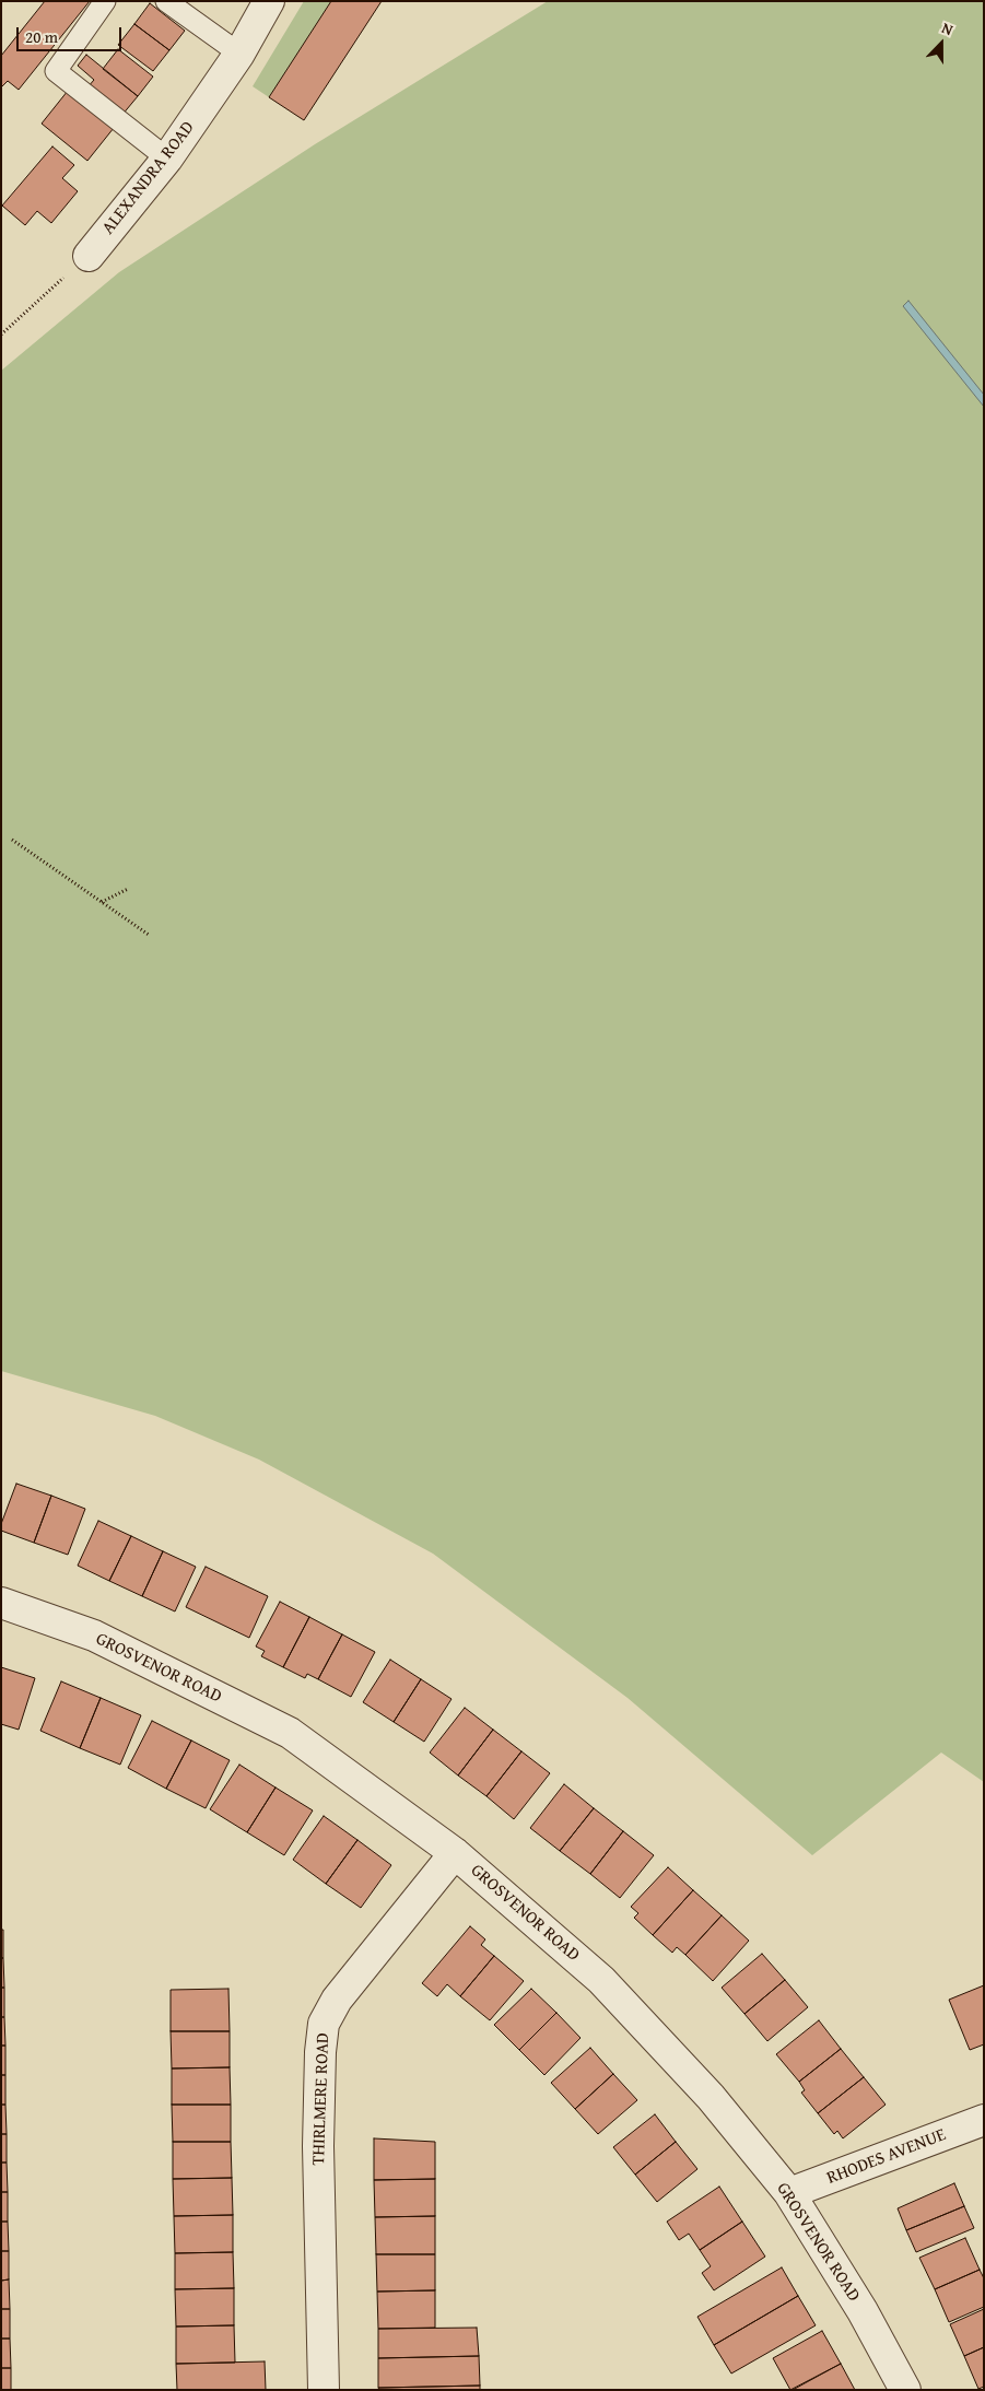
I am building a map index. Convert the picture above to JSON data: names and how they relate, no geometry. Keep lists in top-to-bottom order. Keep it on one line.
{"streets":{"street":["ALEXANDRA ROAD","GROSVENOR ROAD","THIRLMERE ROAD","RHODES AVENUE"]},"crossings":[["GROSVENOR ROAD","THIRLMERE ROAD"],["GROSVENOR ROAD","RHODES AVENUE"]],"scale_bar":"20 m","north":"top"}
